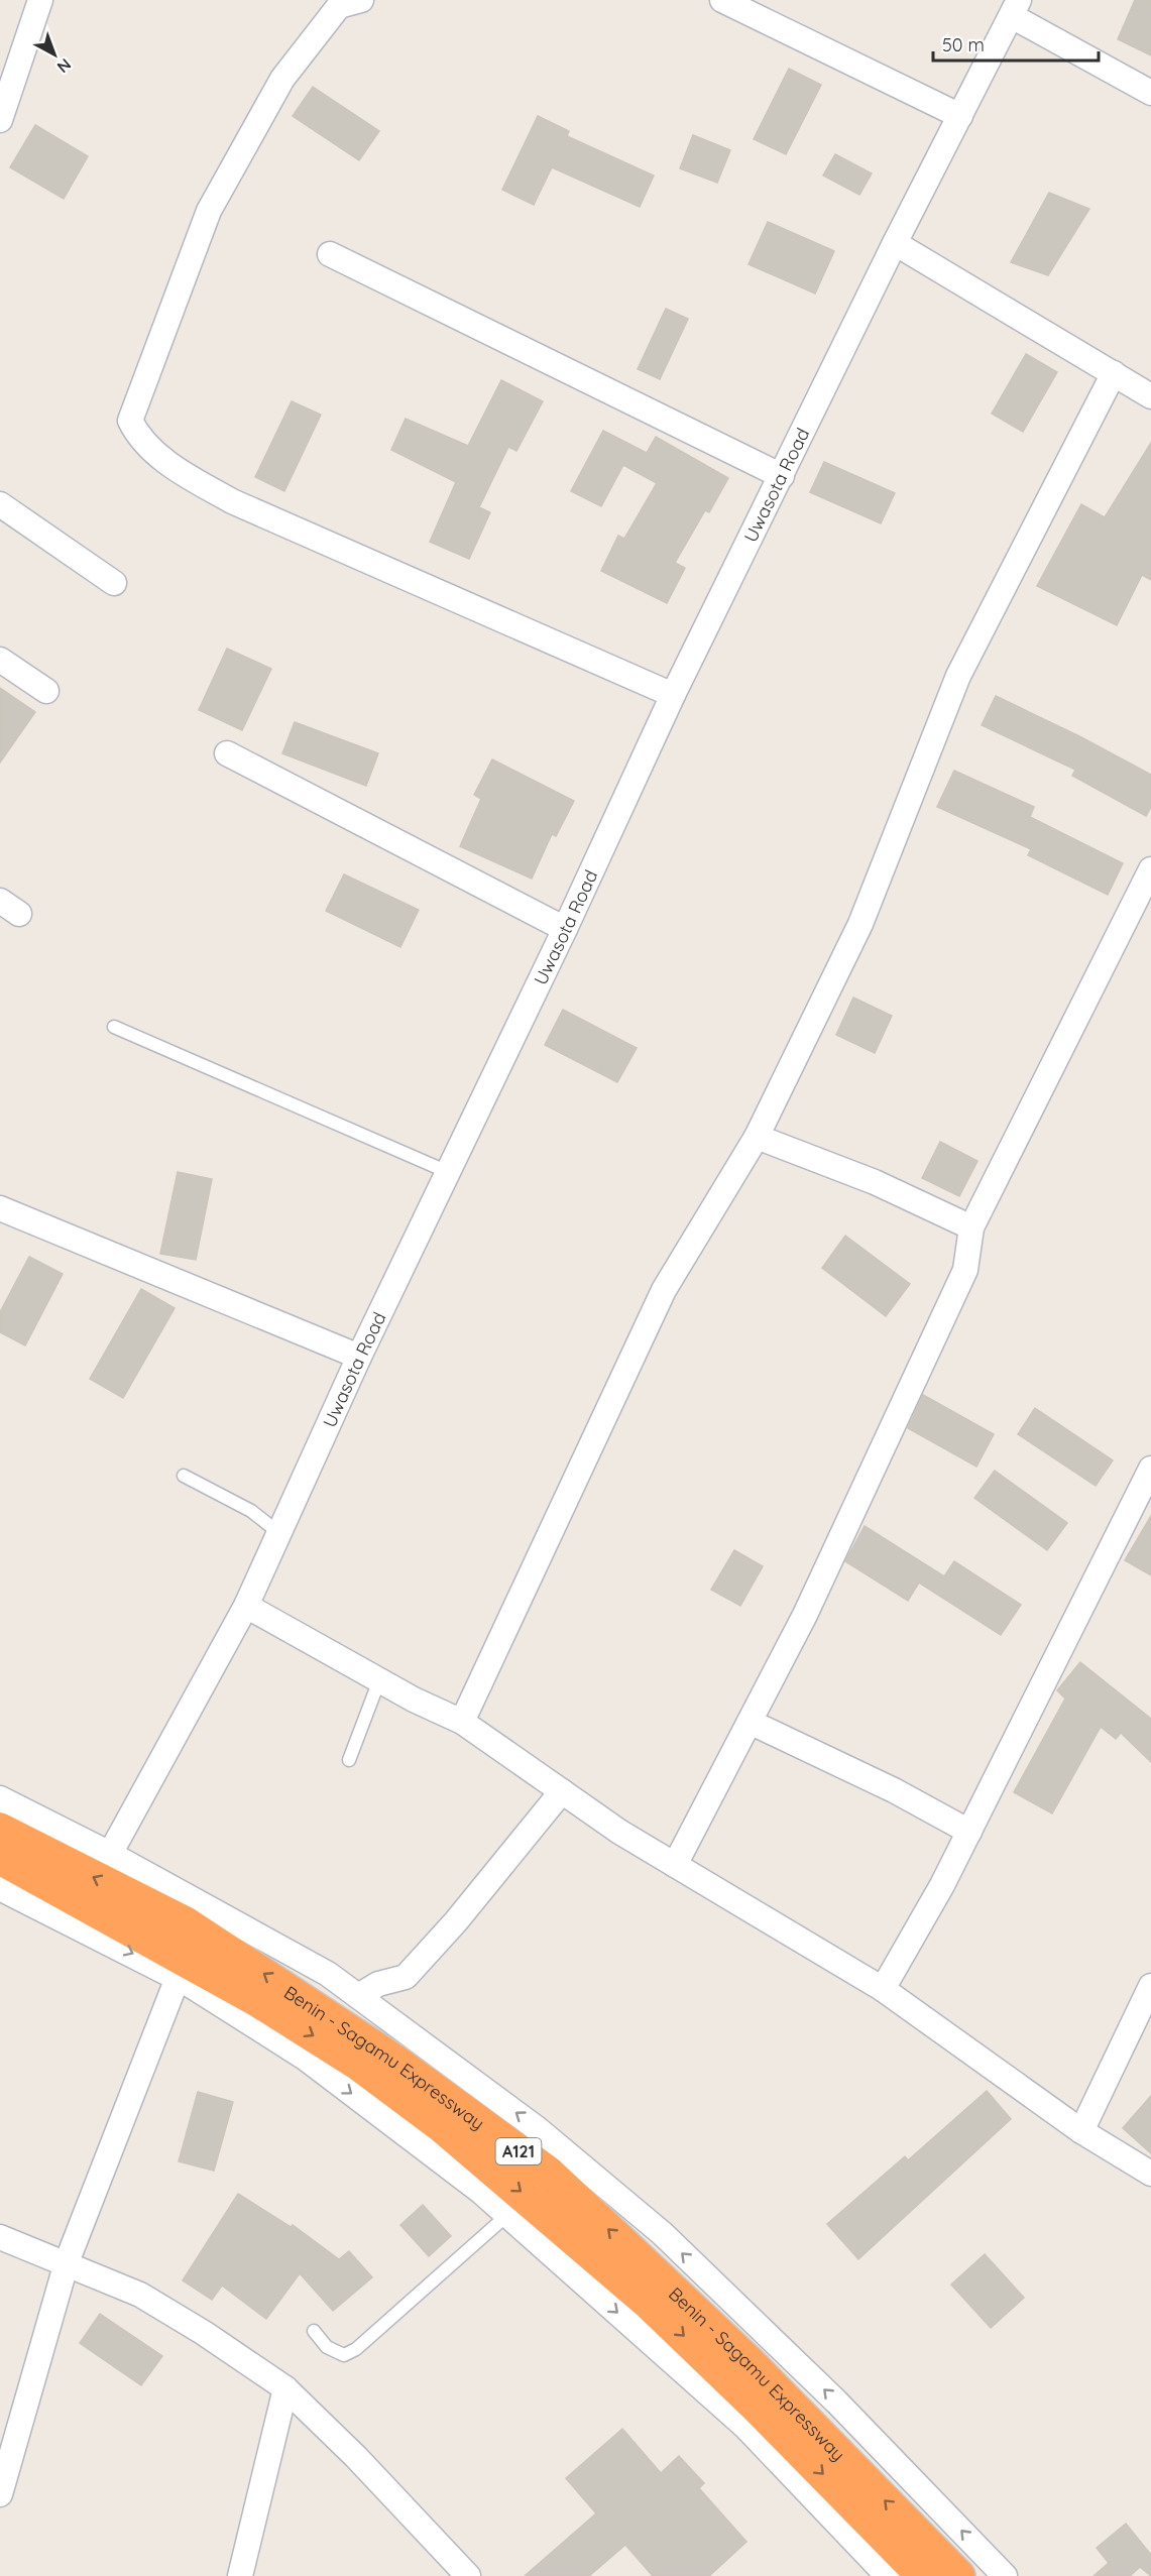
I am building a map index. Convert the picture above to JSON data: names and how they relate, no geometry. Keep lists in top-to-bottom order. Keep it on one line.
{"streets":{"highway":["Benin - Sagamu Expressway","A121"],"street":["Uwasota Road"]},"scale_bar":"50 m","north":"bottom right"}
